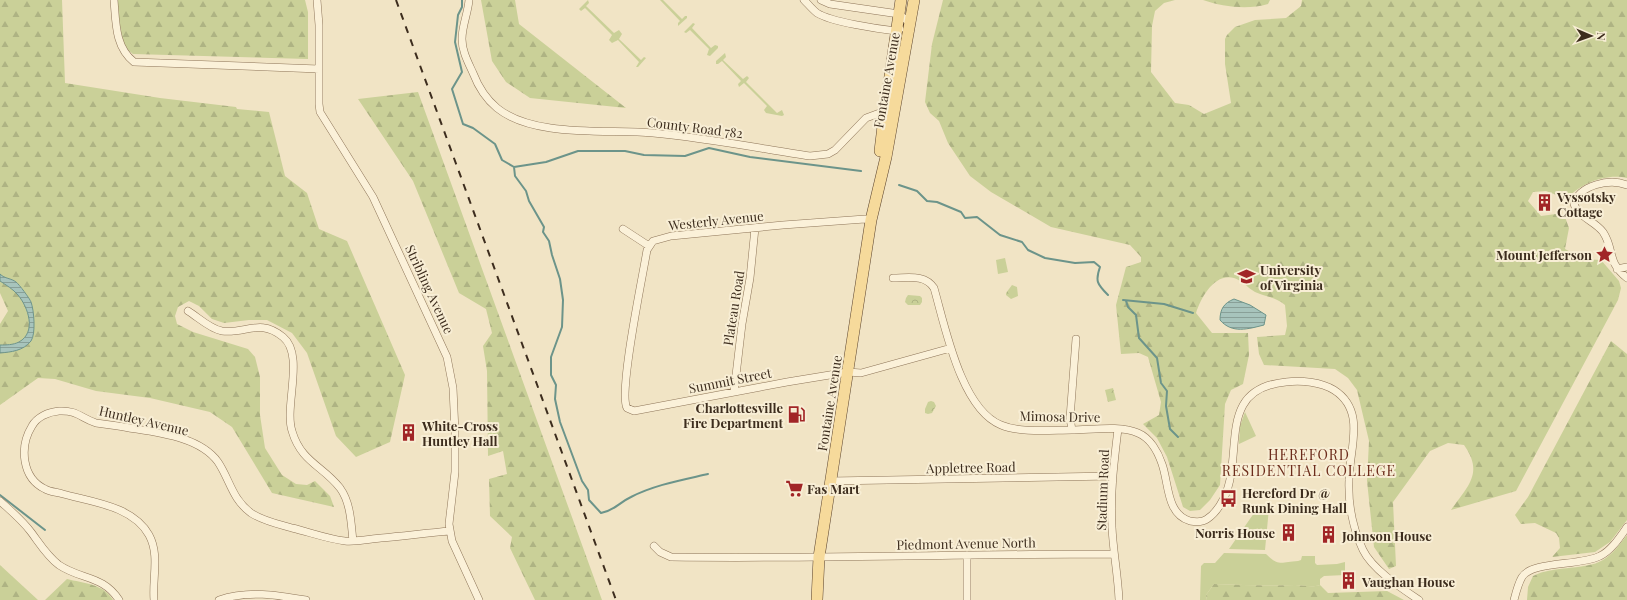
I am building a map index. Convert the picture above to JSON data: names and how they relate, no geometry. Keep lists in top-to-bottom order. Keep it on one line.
{"streets":{"main road":["Fontaine Avenue"],"street":["County Road 782","Westerly Avenue","Stribling Avenue","Plateau Road","Summit Street","Mimosa Drive","Huntley Avenue","Appletree Road","Stadium Road","Piedmont Avenue North"]},"crossings":[["Fontaine Avenue","County Road 782"],["Fontaine Avenue","Westerly Avenue"],["Fontaine Avenue","Summit Street"],["Fontaine Avenue","Appletree Road"],["Fontaine Avenue","Piedmont Avenue North"],["Westerly Avenue","Plateau Road"],["Westerly Avenue","Summit Street"],["Stribling Avenue","Huntley Avenue"],["Plateau Road","Summit Street"],["Mimosa Drive","Stadium Road"],["Appletree Road","Stadium Road"],["Stadium Road","Piedmont Avenue North"]],"districts":["HEREFORD RESIDENTIAL COLLEGE"],"places":{"building":["Vyssotsky Cottage","White-Cross Huntley Hall","Norris House","Johnson House","Vaughan House"],"place":["Mount Jefferson"],"school or university":["University of Virginia"],"fuel station":["Charlottesville Fire Department"],"supermarket":["Fas Mart"],"bus stop":["Hereford Dr @ Runk Dining Hall"]},"north":"right"}
